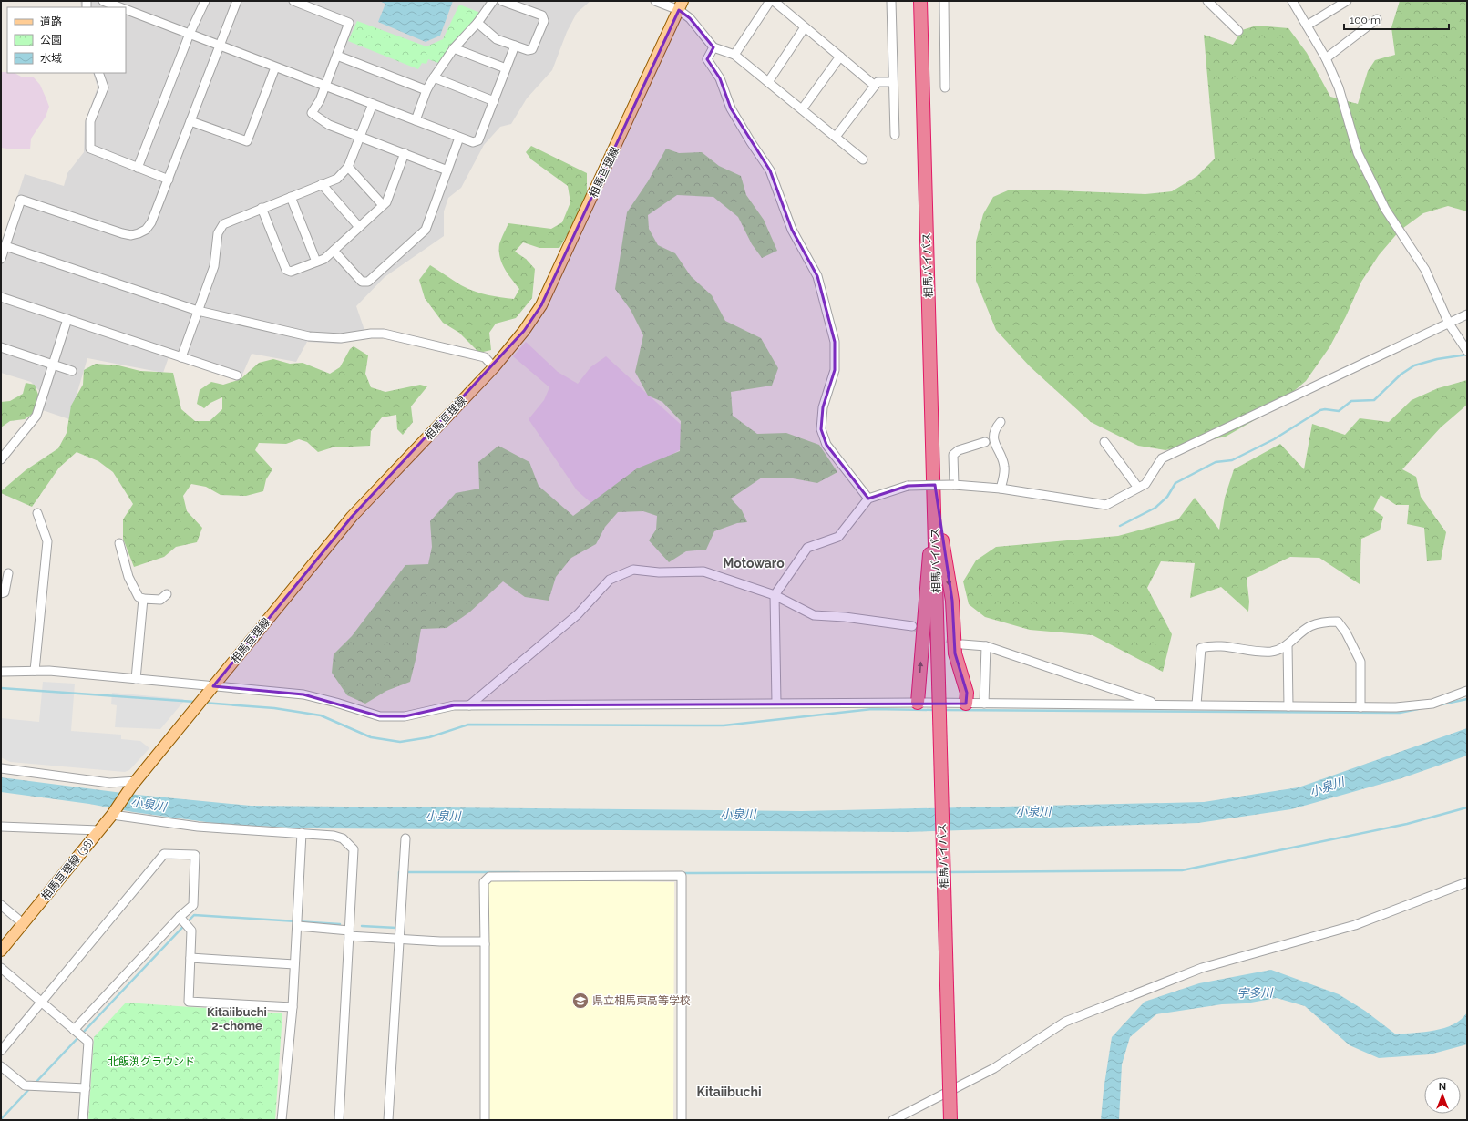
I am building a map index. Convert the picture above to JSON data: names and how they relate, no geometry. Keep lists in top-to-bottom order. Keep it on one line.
{"streets":{"highway":["相馬バイパス"],"main road":["相馬亘理線","相馬亘理線 (38)"]},"crossings":[["相馬亘理線","相馬亘理線 (38)"]],"districts":["Motowaro","Kitaiibuchi 2-chome","Kitaiibuchi"],"water":["小泉川","宇多川"],"parks":["北飯渕グラウンド"],"places":{"school or university":["県立相馬東高等学校"]},"legend":["道路","公園","水域"],"scale_bar":"100 m","north":"top"}
